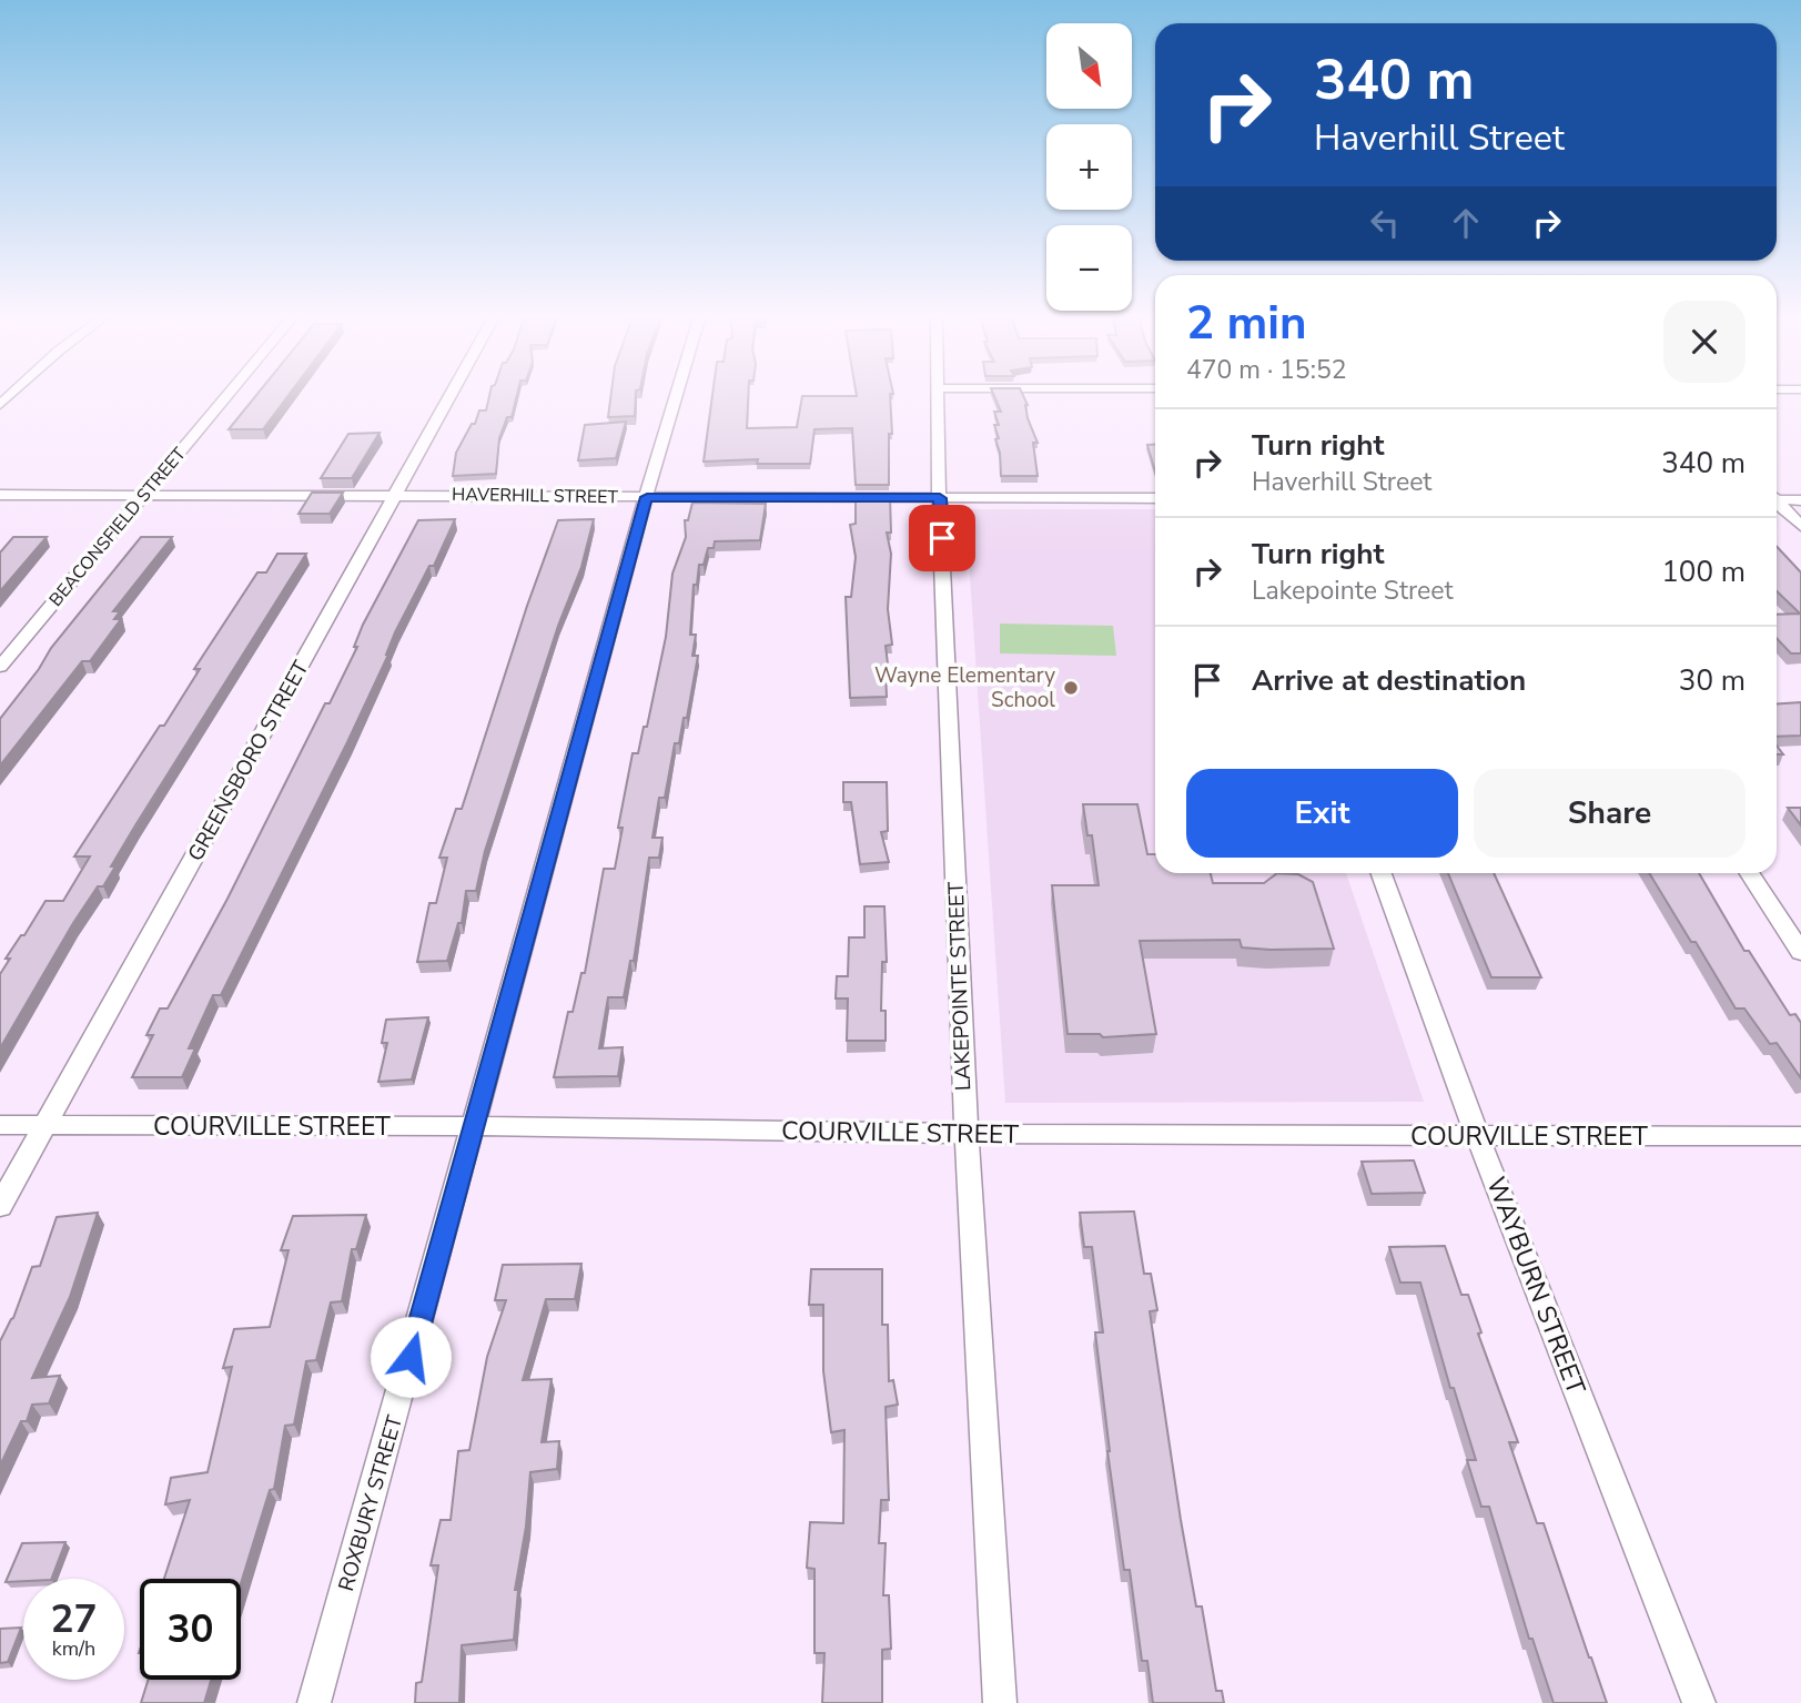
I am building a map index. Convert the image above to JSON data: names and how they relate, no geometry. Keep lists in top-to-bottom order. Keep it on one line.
{"streets":{"street":["HAVERHILL STREET","BEACONSFIELD STREET","GREENSBORO STREET","LAKEPOINTE STREET","COURVILLE STREET","WAYBURN STREET","ROXBURY STREET"]},"crossings":[["HAVERHILL STREET","BEACONSFIELD STREET"],["HAVERHILL STREET","GREENSBORO STREET"],["HAVERHILL STREET","LAKEPOINTE STREET"],["HAVERHILL STREET","ROXBURY STREET"],["GREENSBORO STREET","COURVILLE STREET"],["LAKEPOINTE STREET","COURVILLE STREET"],["COURVILLE STREET","WAYBURN STREET"],["COURVILLE STREET","ROXBURY STREET"]],"places":["Wayne Elementary School"],"north":"bottom right","page":{"map_buttons":["+","−"],"turn":["340 m","Haverhill Street"],"heading":["2 min","470 m · 15:52"],"list":[{"name":"Turn right","note":"Haverhill Street","value":"340 m"},{"name":"Turn right","note":"Lakepointe Street","value":"100 m"},{"name":"Arrive at destination","value":"30 m"}],"buttons":["Exit","Share"],"speed":"27 km/h","limit":"30"}}
